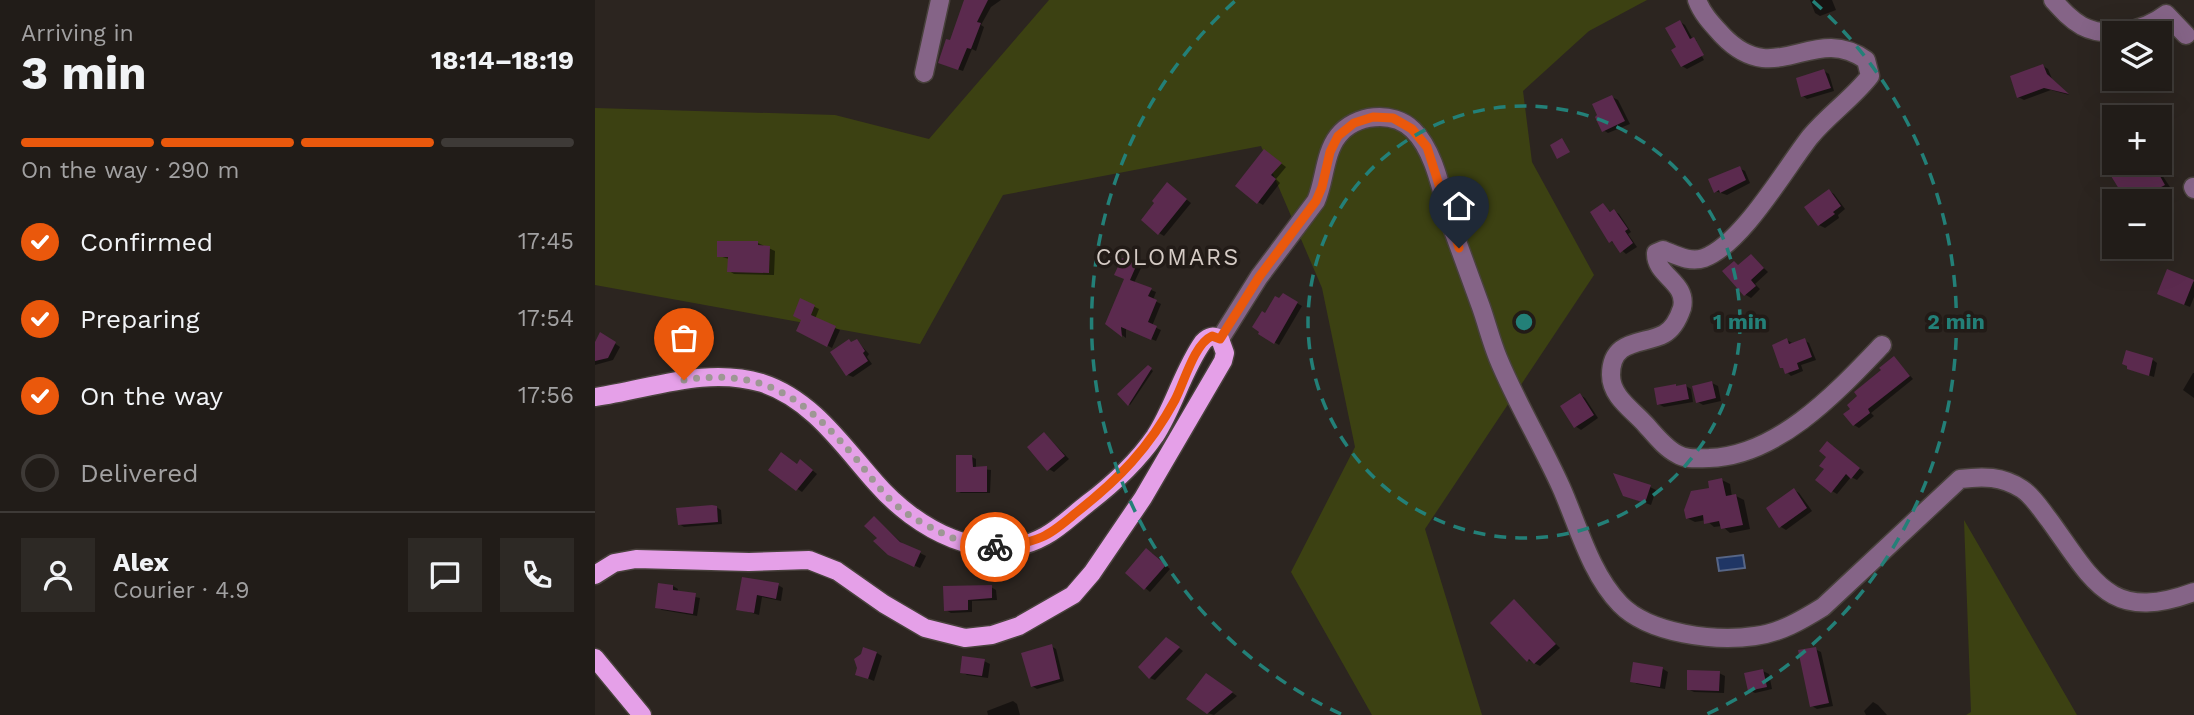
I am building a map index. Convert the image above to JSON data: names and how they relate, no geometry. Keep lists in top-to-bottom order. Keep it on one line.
{"districts":["COLOMARS"],"page":{"heading":["3 min","Arriving in","18:14–18:19"],"panel":["Alex","Courier · 4.9"],"map_buttons":["+","−"],"bar":"On the way · 290 m","list":[["Confirmed","17:45"],["Preparing","17:54"],["On the way","17:56"],"Delivered"]},"rings":["1 min","2 min"]}
